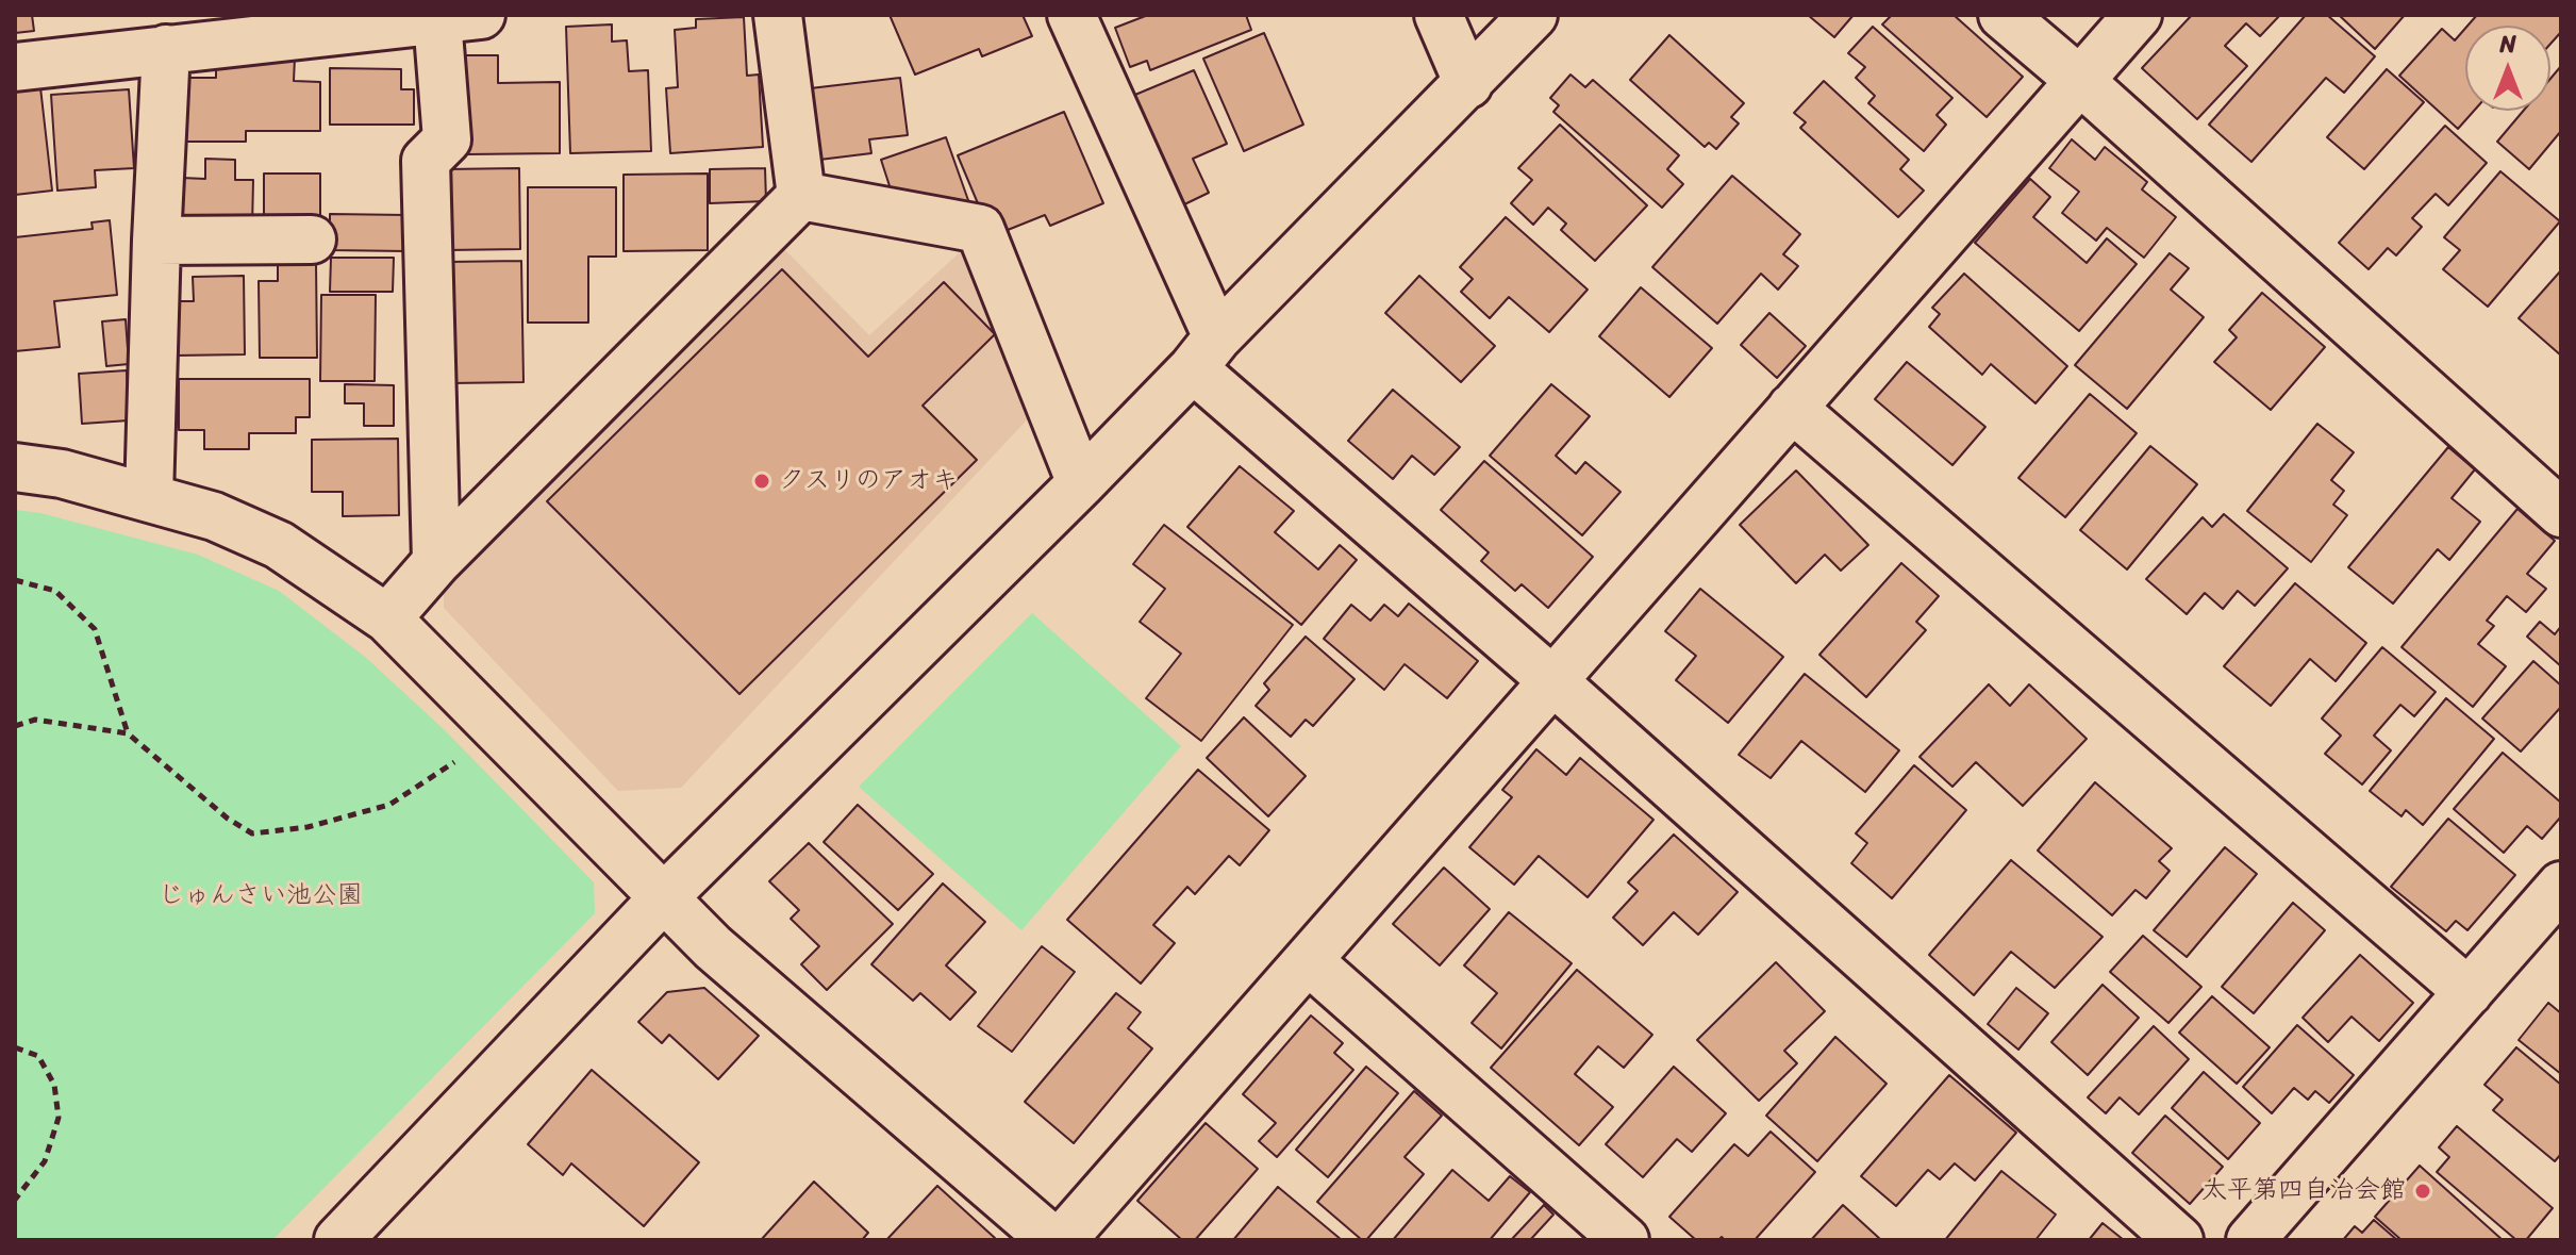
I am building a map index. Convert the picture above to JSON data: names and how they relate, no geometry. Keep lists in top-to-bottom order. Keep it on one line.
{"parks":["じゅんさい池公園"],"places":["クスリのアオキ","太平第四自治会館"],"north":"top"}
